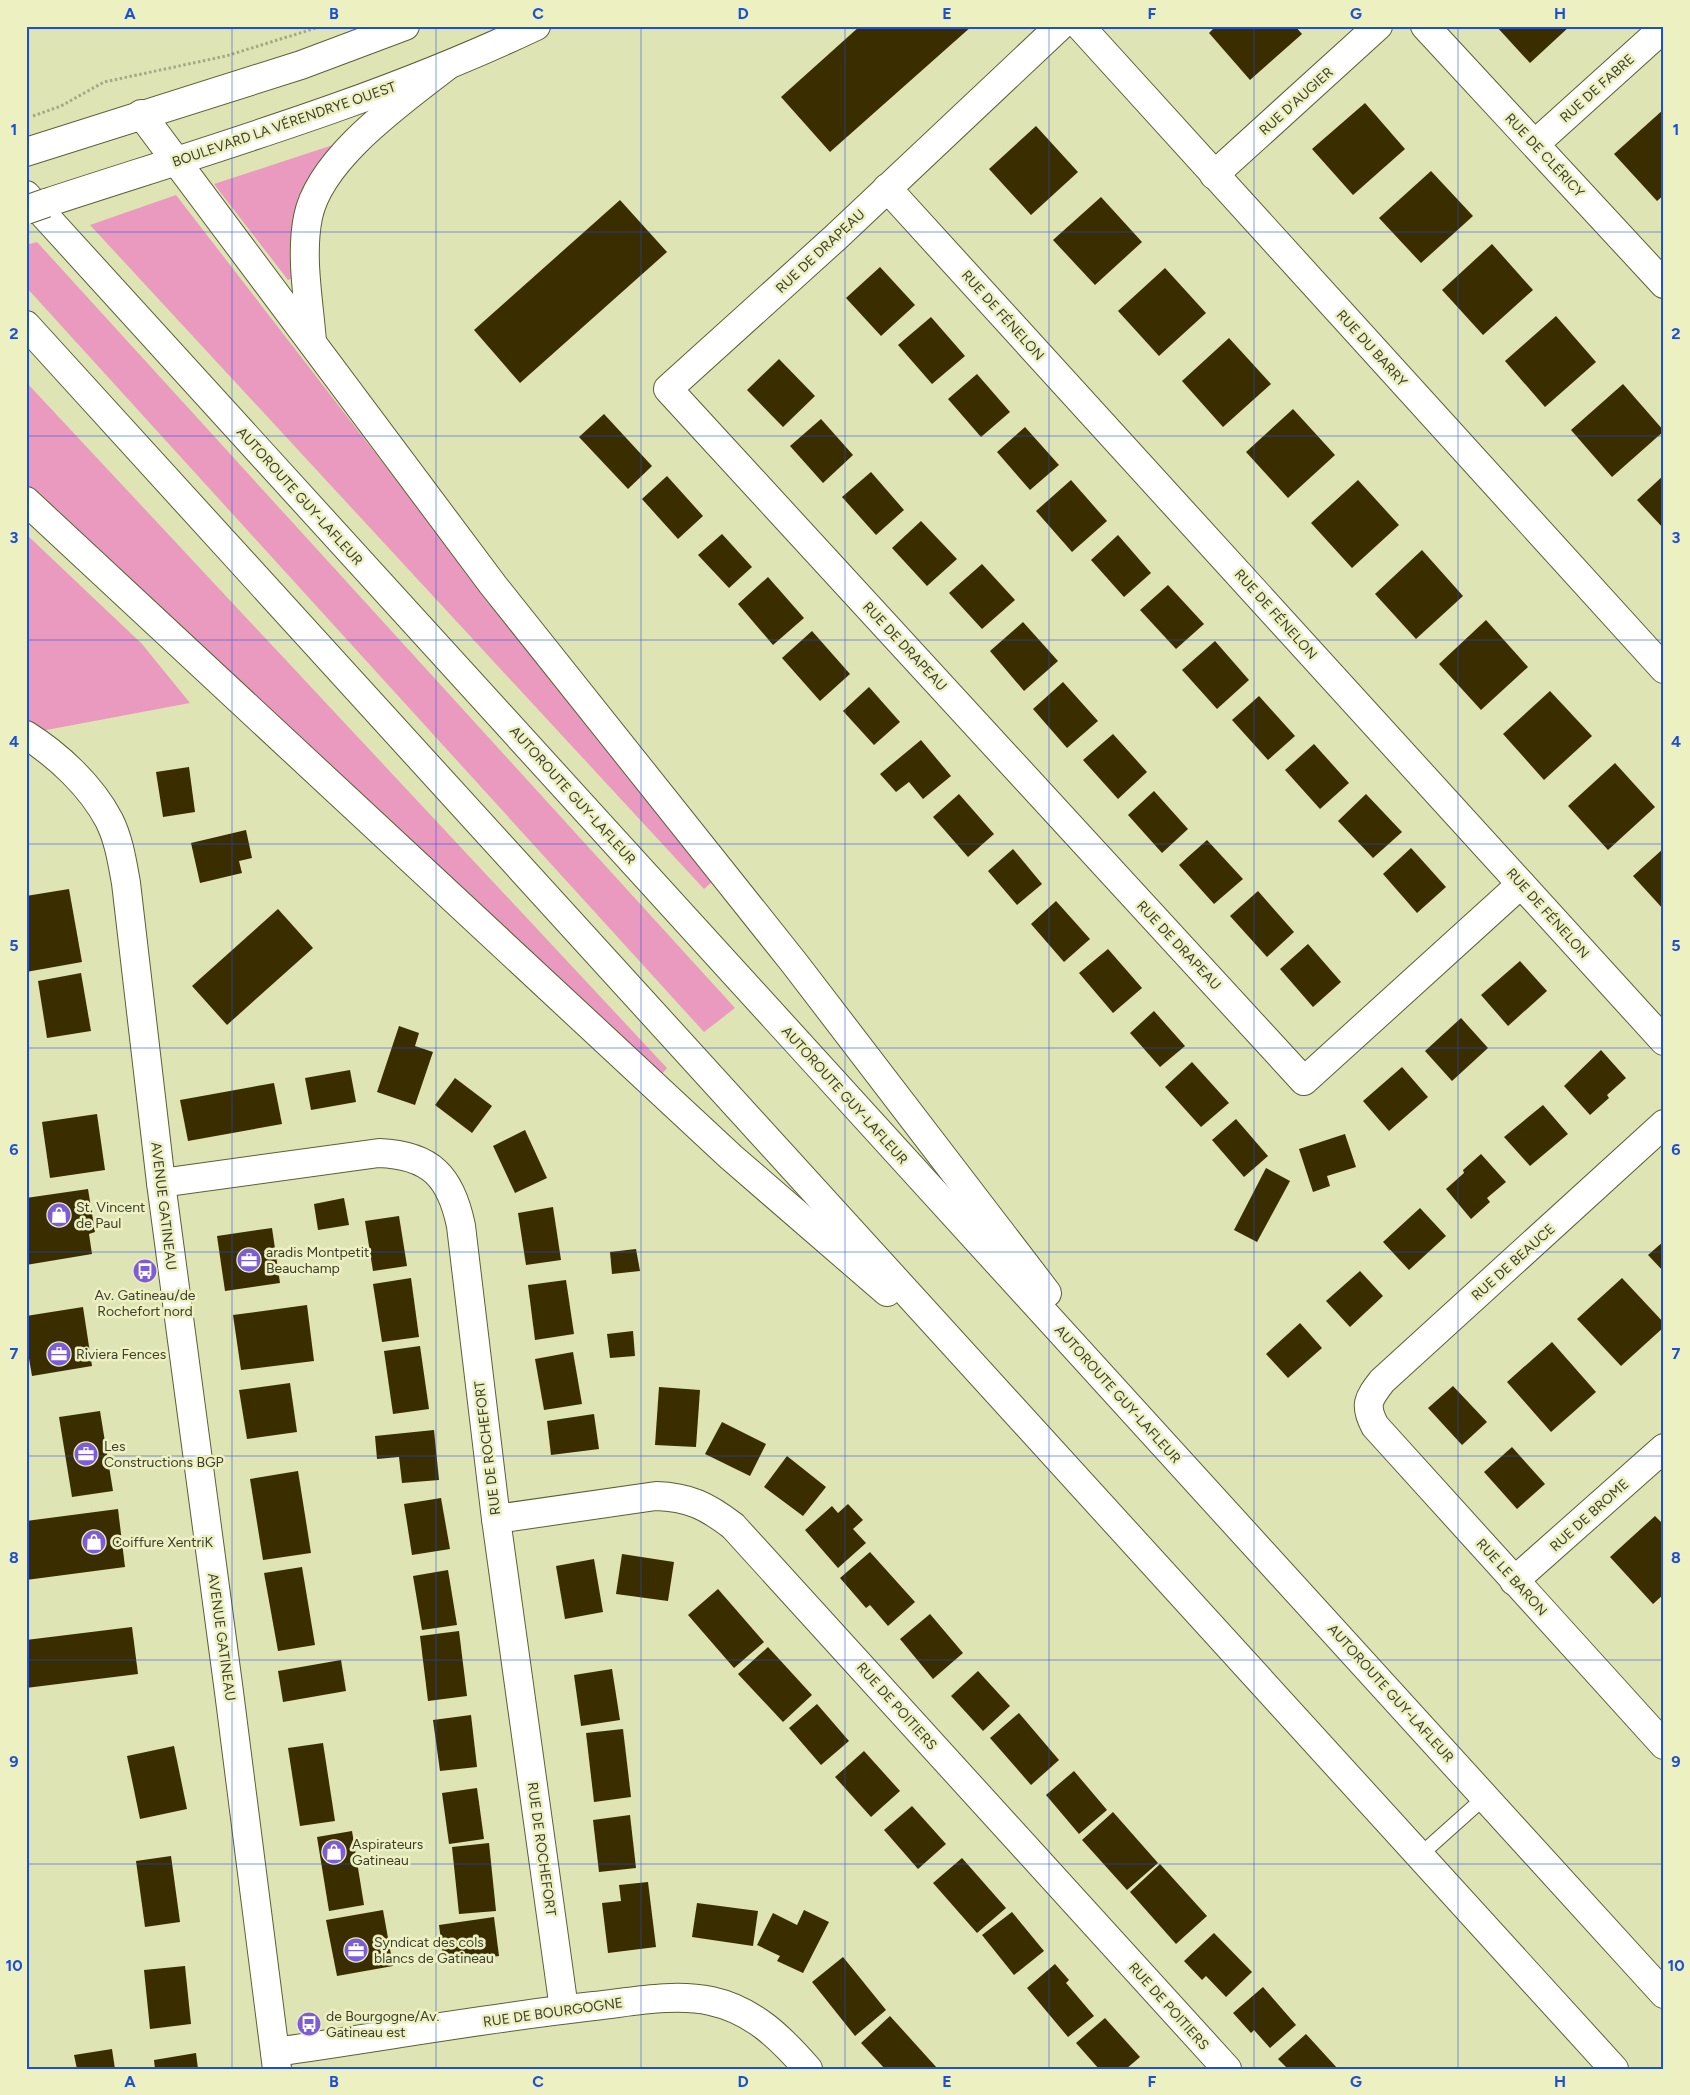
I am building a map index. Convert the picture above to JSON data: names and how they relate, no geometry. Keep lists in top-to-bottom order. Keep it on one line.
{"streets":{"main road":["RUE DE FABRE","RUE D'AUGIER","BOULEVARD LA VÉRENDRYE OUEST","RUE DE CLÉRICY","RUE DE DRAPEAU","RUE DE FÉNELON","RUE DU BARRY","AUTOROUTE GUY-LAFLEUR","AVENUE GATINEAU","RUE DE BEAUCE","RUE DE ROCHEFORT","RUE DE BROME","RUE LE BARON","RUE DE POITIERS","RUE DE BOURGOGNE"]},"crossings":[["RUE DE FABRE","RUE DE CLÉRICY"],["RUE D'AUGIER","RUE DU BARRY"],["RUE DE DRAPEAU","RUE DE FÉNELON"],["AVENUE GATINEAU","RUE DE ROCHEFORT"],["AVENUE GATINEAU","RUE DE BOURGOGNE"],["RUE DE BEAUCE","RUE LE BARON"],["RUE DE ROCHEFORT","RUE DE POITIERS"],["RUE DE ROCHEFORT","RUE DE BOURGOGNE"],["RUE DE BROME","RUE LE BARON"]],"places":{"shop":["St. Vincent de Paul","Coiffure XentriK","Aspirateurs Gatineau"],"office":["aradis Montpetit Beauchamp","Riviera Fences","Les Constructions BGP","Syndicat des cols blancs de Gatineau"],"bus stop":["Av. Gatineau/de Rochefort nord","de Bourgogne/Av. Gatineau est"]},"grid":{"columns":["A","B","C","D","E","F","G","H"],"rows":["1","2","3","4","5","6","7","8","9","10"]}}
